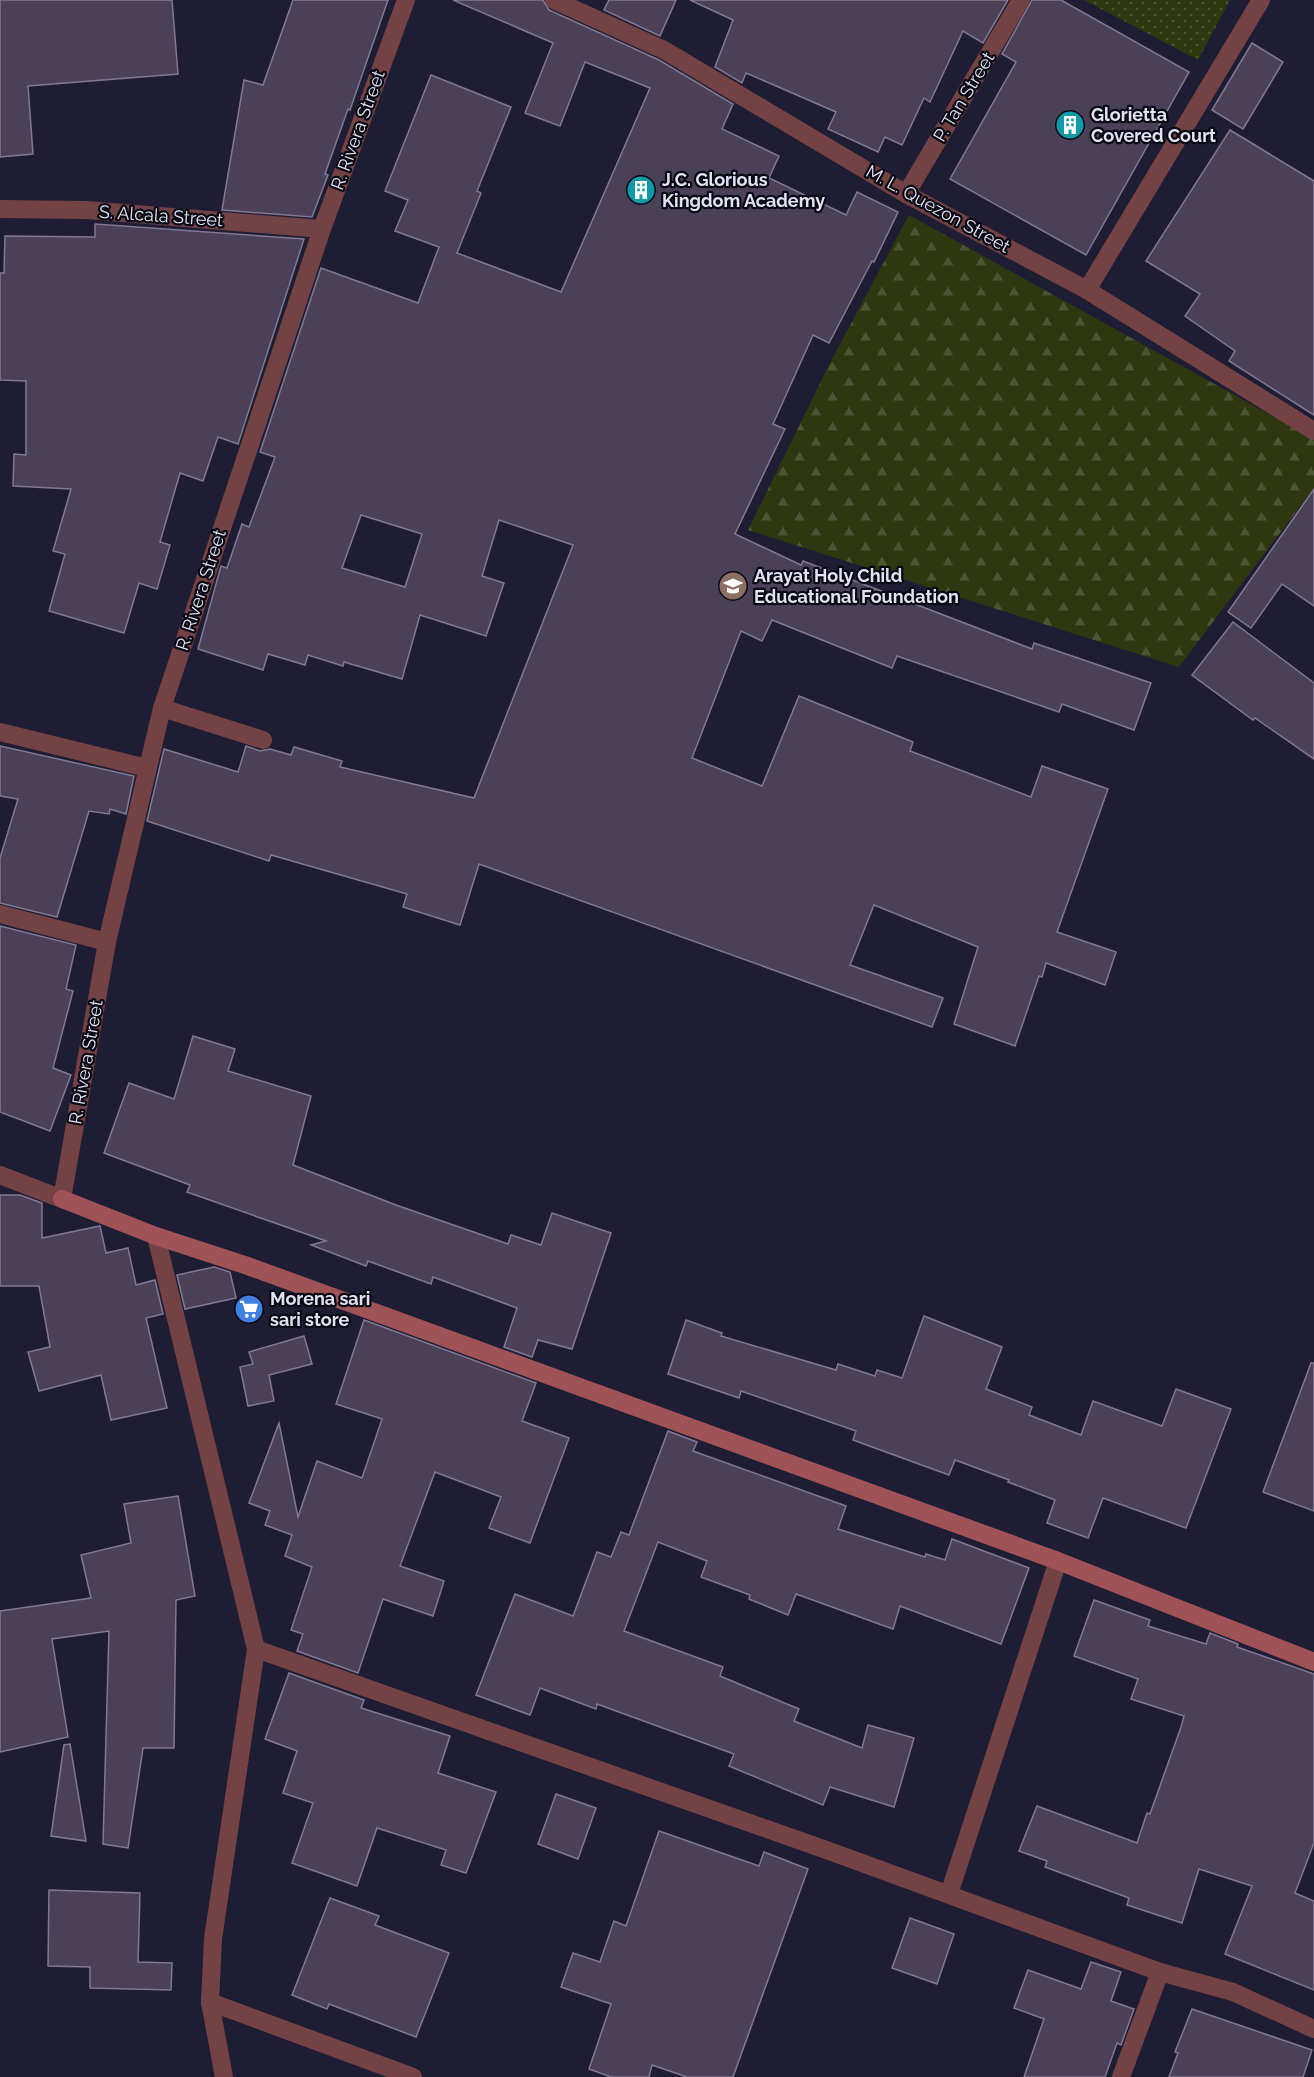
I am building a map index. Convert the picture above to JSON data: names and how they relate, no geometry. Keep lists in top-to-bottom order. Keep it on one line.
{"streets":{"street":["P. Tan Street","R. Rivera Street","M. L. Quezon Street","S. Alcala Street"]},"crossings":[["P. Tan Street","M. L. Quezon Street"],["R. Rivera Street","S. Alcala Street"]],"places":{"building":["Glorietta Covered Court","J.C. Glorious Kingdom Academy"],"school or university":["Arayat Holy Child Educational Foundation"],"supermarket":["Morena sari sari store"]}}
